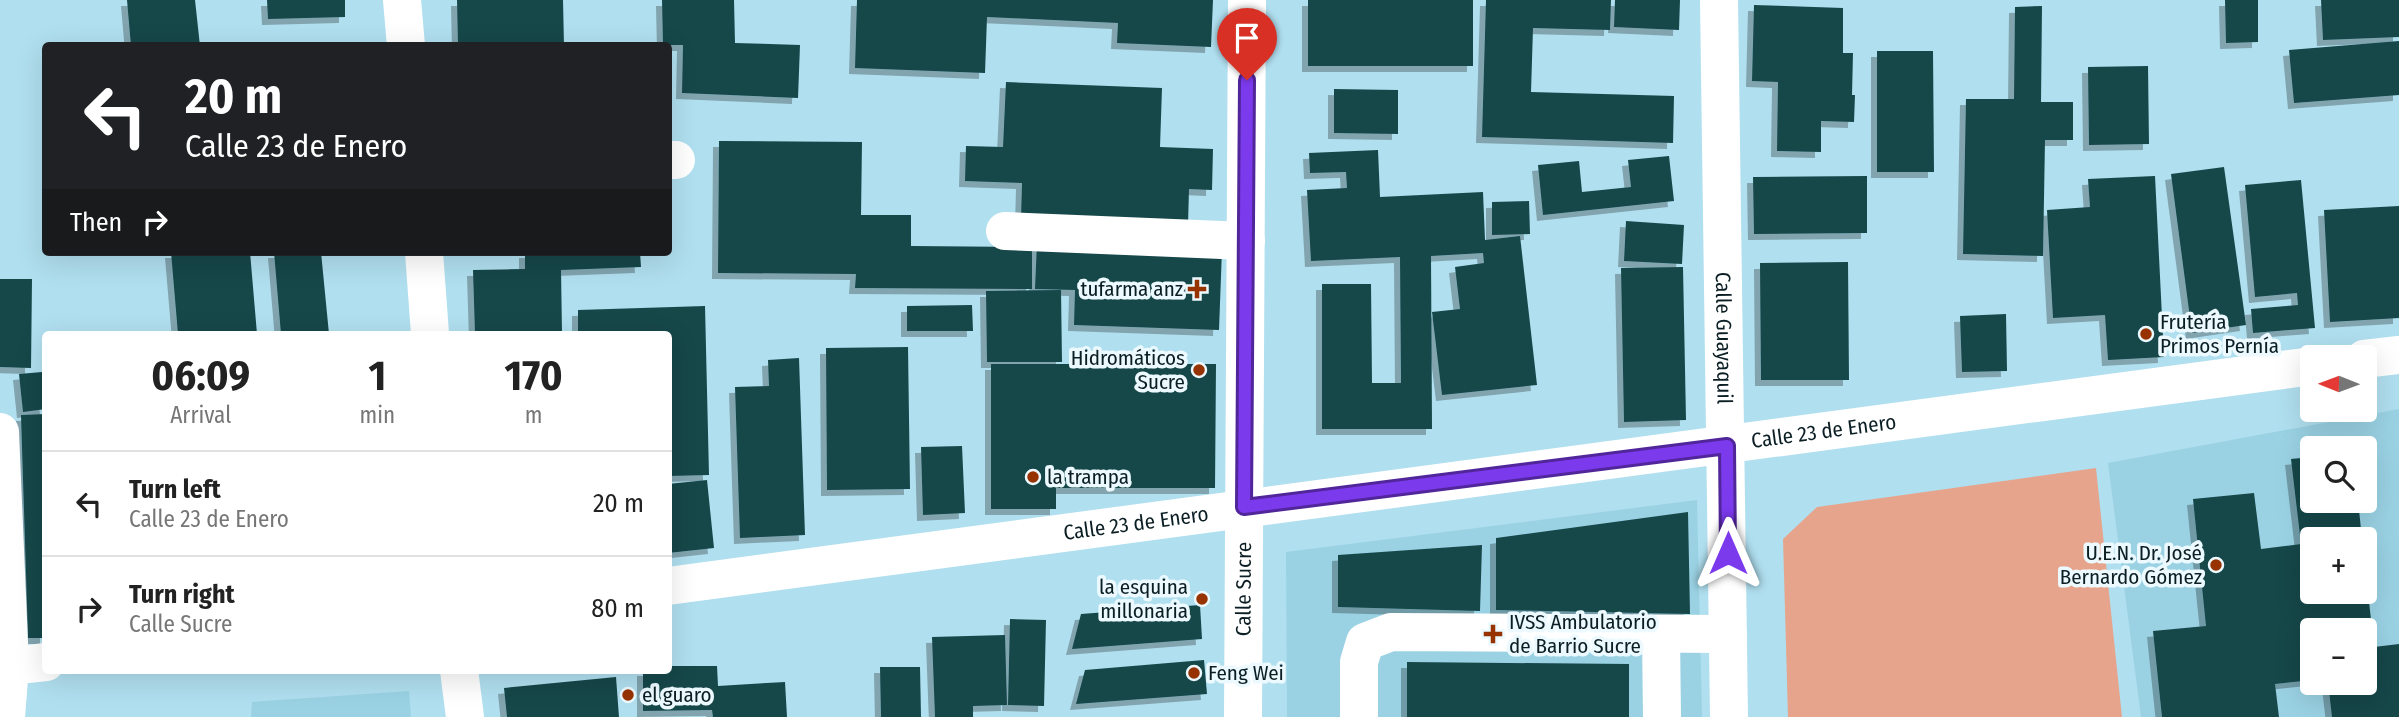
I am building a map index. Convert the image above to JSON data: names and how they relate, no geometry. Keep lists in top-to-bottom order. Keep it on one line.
{"streets":{"street":["Calle Guayaquil","Calle 23 de Enero","Calle Sucre"]},"crossings":[["Calle Guayaquil","Calle 23 de Enero"],["Calle 23 de Enero","Calle Sucre"]],"places":{"health":["tufarma anz","IVSS Ambulatorio de Barrio Sucre"],"other":["Frutería Primos Pernía","Hidromáticos Sucre","la trampa","U.E.N. Dr. José Bernardo Gómez","la esquina millonaria","Feng Wei","el guaro"]},"north":"left","page":{"turn":["20 m","Calle 23 de Enero"],"then":"Then","eta":["06:09","Arrival","1","min","170","m"],"map_buttons":["+","−"],"list":[{"name":"Turn left","note":"Calle 23 de Enero","value":"20 m"},{"name":"Turn right","note":"Calle Sucre","value":"80 m"}]}}
